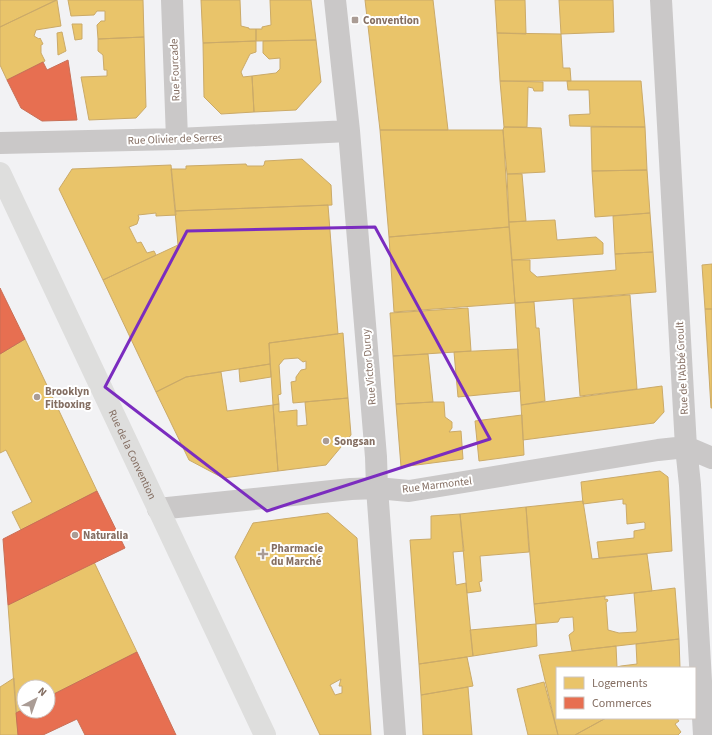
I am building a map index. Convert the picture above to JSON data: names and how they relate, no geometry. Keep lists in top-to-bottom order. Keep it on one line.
{"streets":{"main road":["Rue de la Convention"],"street":["Rue Fourcade","Rue Olivier de Serres","Rue Victor Duruy","Rue de l'Abbé Groult","Rue Marmontel"]},"crossings":[["Rue Fourcade","Rue Olivier de Serres"],["Rue Olivier de Serres","Rue Victor Duruy"],["Rue Victor Duruy","Rue Marmontel"],["Rue de l'Abbé Groult","Rue Marmontel"],["Rue de la Convention","Rue Marmontel"]],"places":{"transit":["Convention"],"other":["Brooklyn Fitboxing","Songsan","Naturalia"],"health":["Pharmacie du Marché"]},"legend":["Logements","Commerces"],"north":"top right"}
